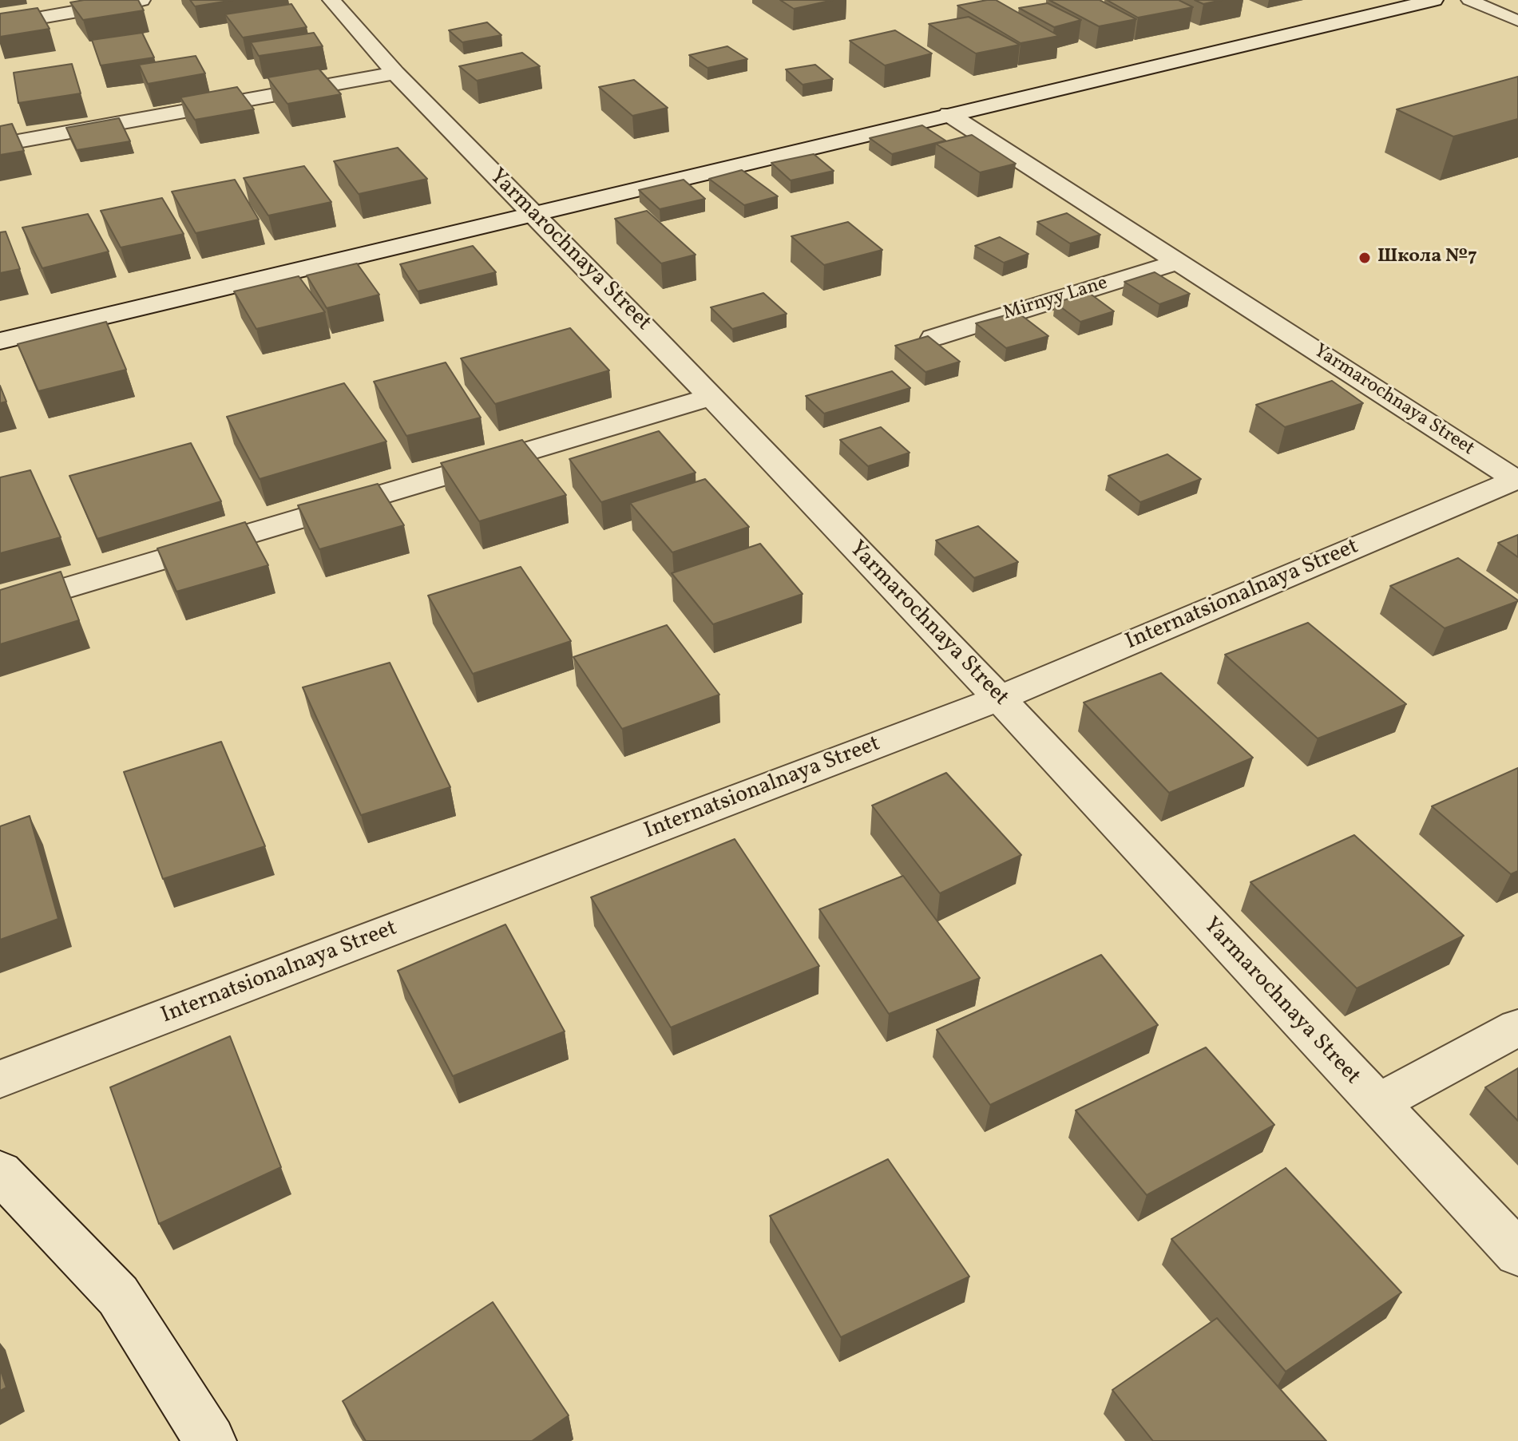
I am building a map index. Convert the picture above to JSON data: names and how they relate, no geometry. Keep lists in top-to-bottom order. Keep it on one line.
{"streets":{"street":["Yarmarochnaya Street","Mirnyy Lane","Internatsionalnaya Street"]},"crossings":[["Yarmarochnaya Street","Mirnyy Lane"],["Yarmarochnaya Street","Internatsionalnaya Street"]],"places":["Школа №7"]}
